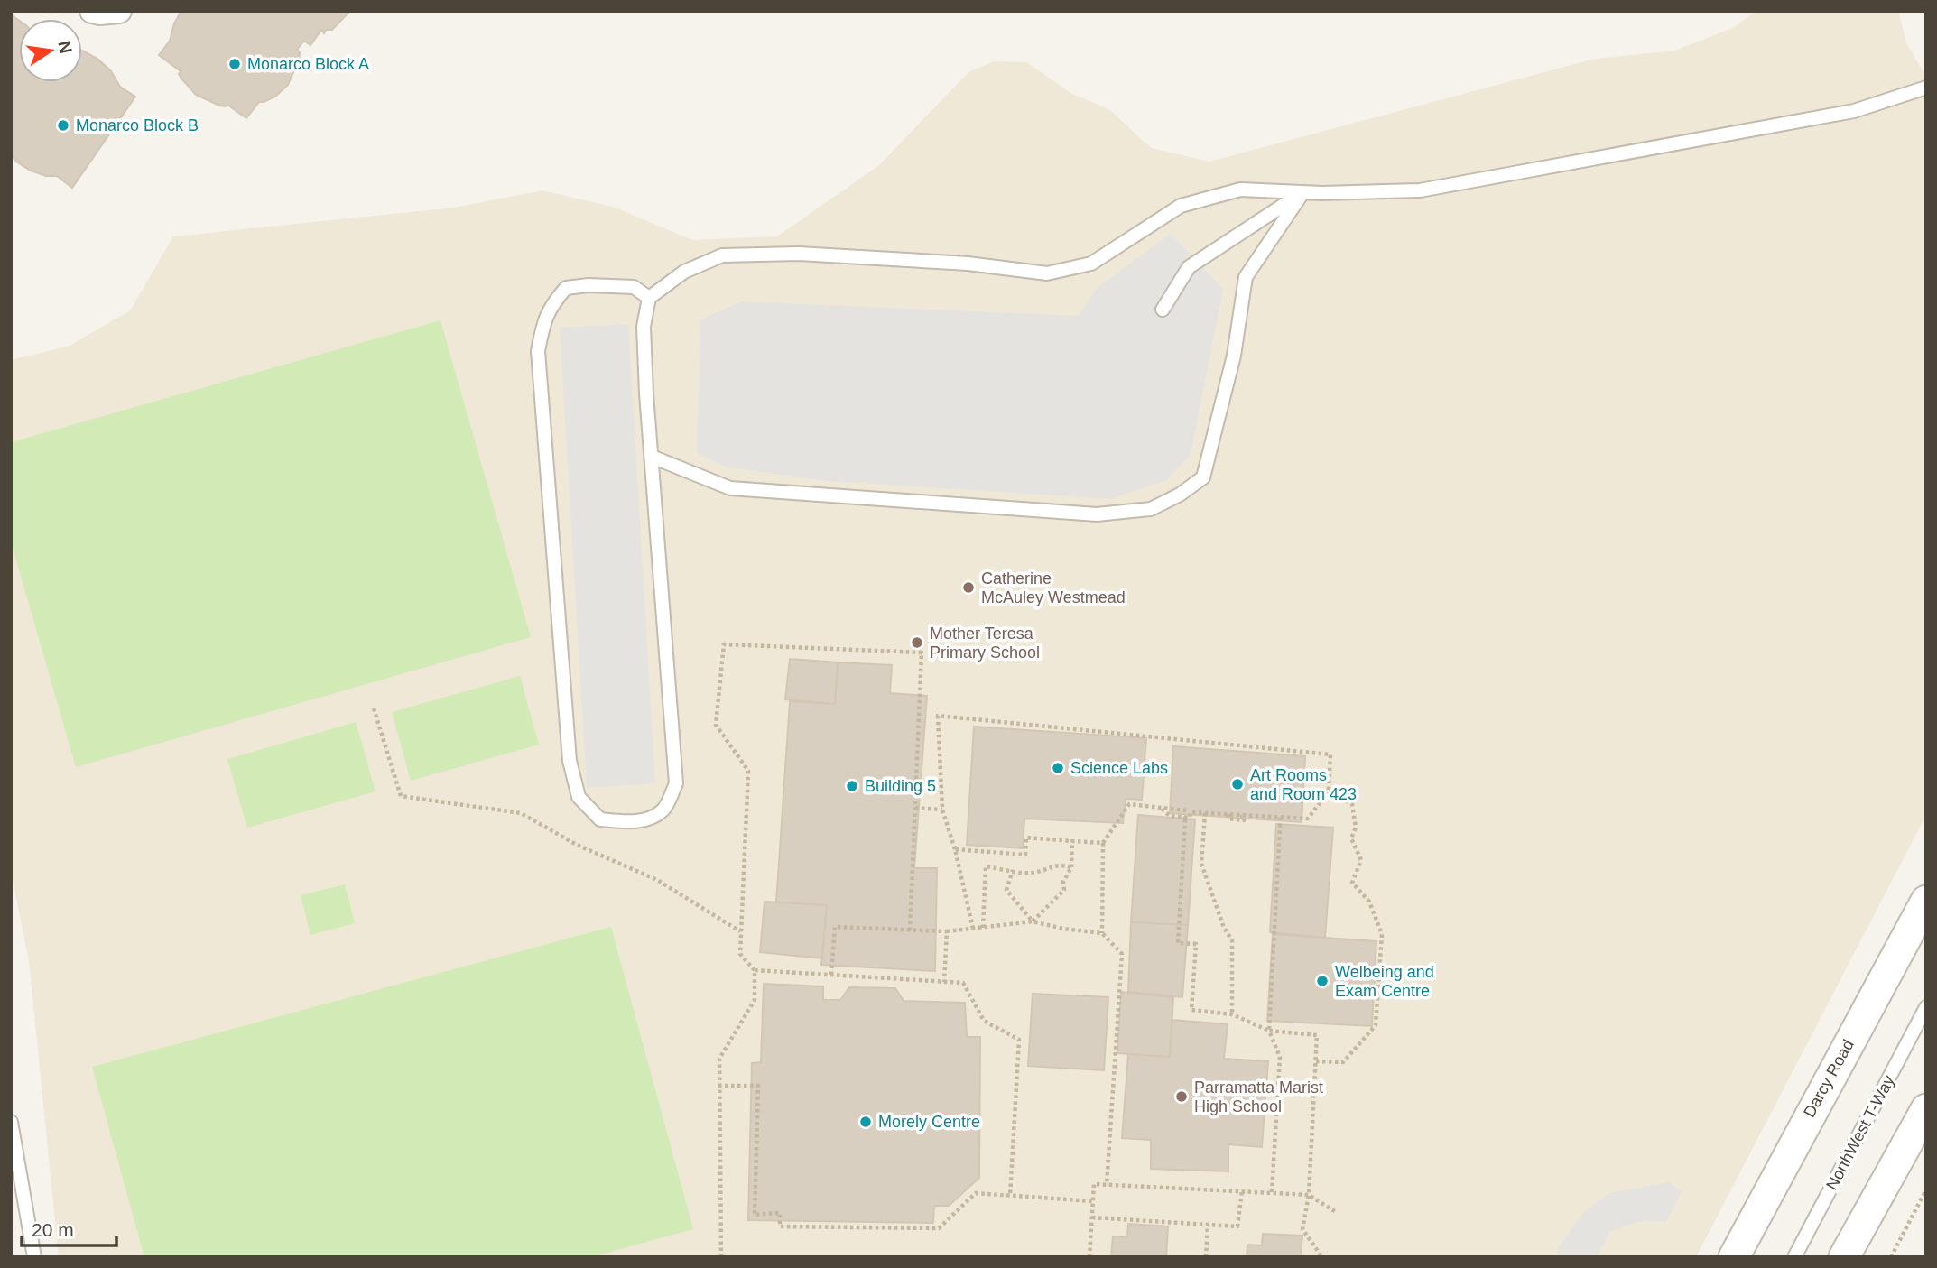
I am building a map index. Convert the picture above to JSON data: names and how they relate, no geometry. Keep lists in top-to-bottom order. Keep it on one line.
{"streets":{"street":["Darcy Road"],"lane":["NorthWest T-Way"]},"places":["Monarco Block A","Monarco Block B","Catherine McAuley Westmead","Mother Teresa Primary School","Science Labs","Art Rooms and Room 423","Building 5","Welbeing and Exam Centre","Parramatta Marist High School","Morely Centre"],"scale_bar":"20 m","north":"right"}
